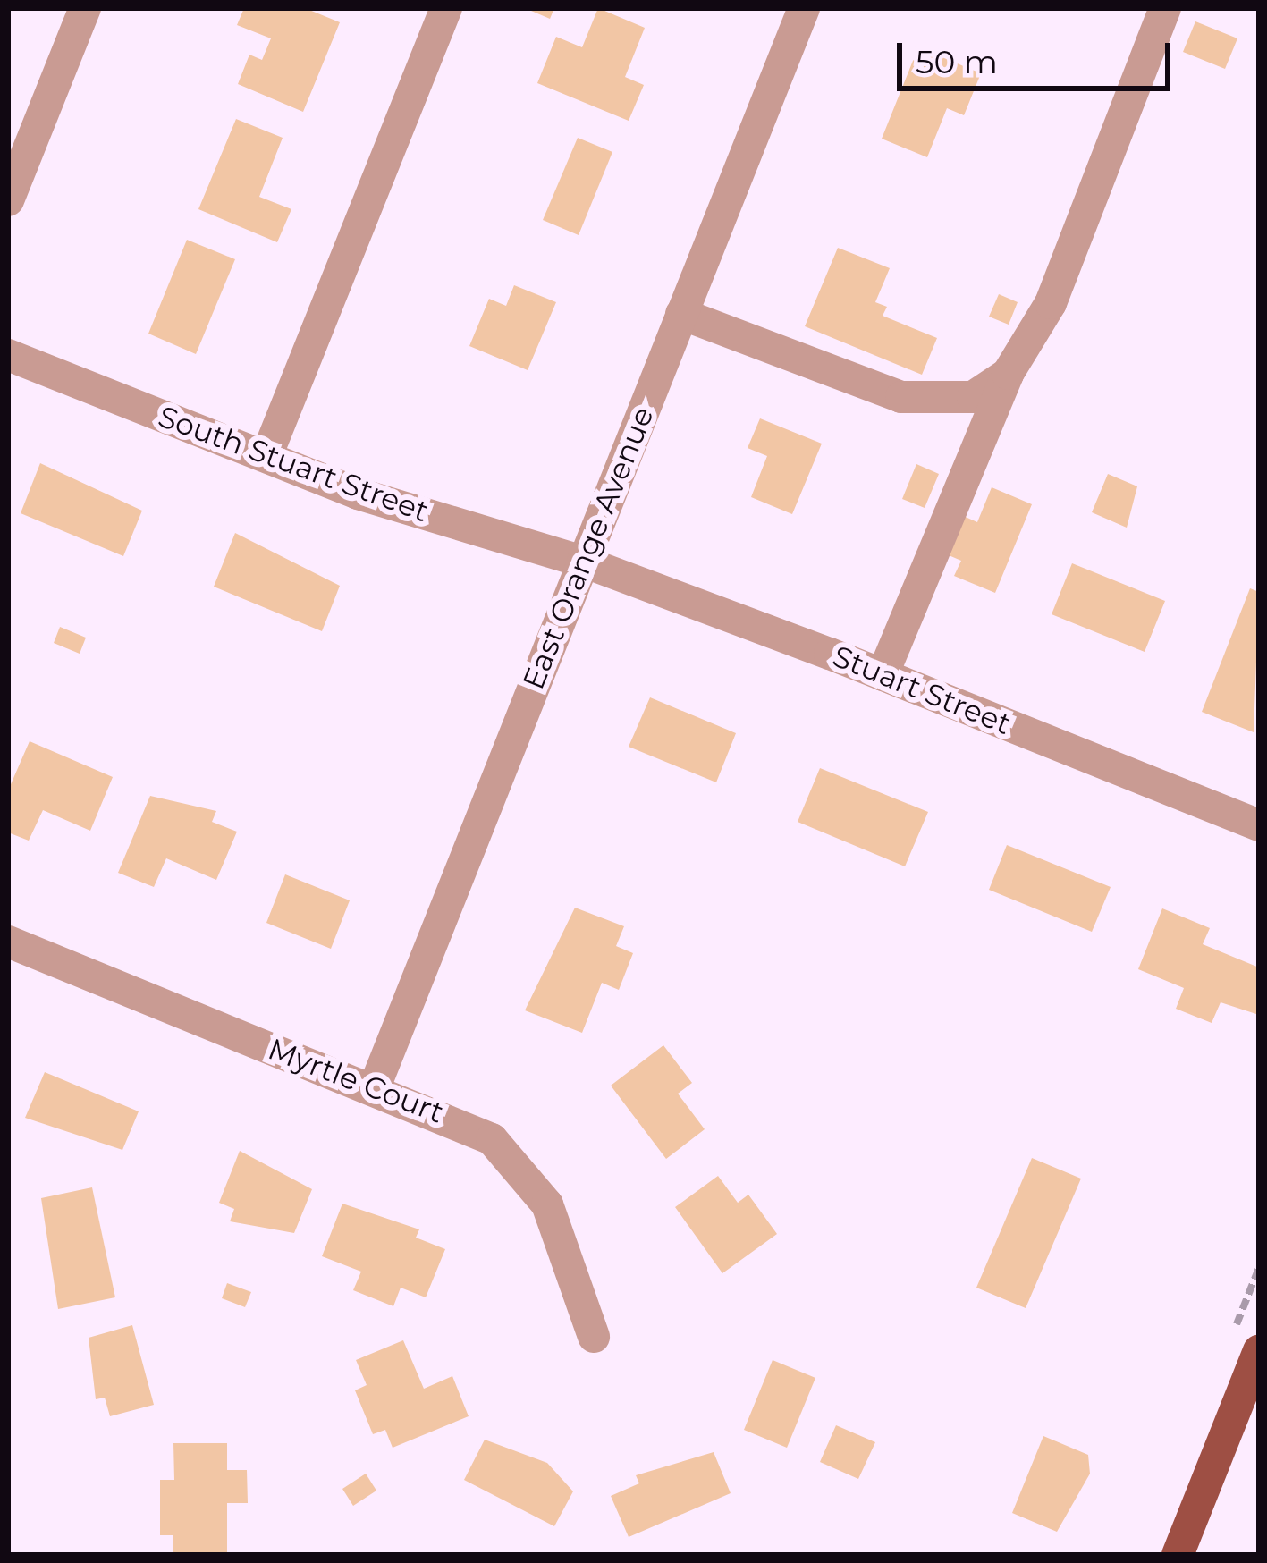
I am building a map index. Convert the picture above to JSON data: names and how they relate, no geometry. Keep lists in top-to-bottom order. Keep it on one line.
{"streets":{"street":["South Stuart Street","East Orange Avenue","Stuart Street","Myrtle Court"]},"crossings":[["South Stuart Street","East Orange Avenue"],["South Stuart Street","Stuart Street"],["East Orange Avenue","Stuart Street"],["East Orange Avenue","Myrtle Court"]],"scale_bar":"50 m"}
